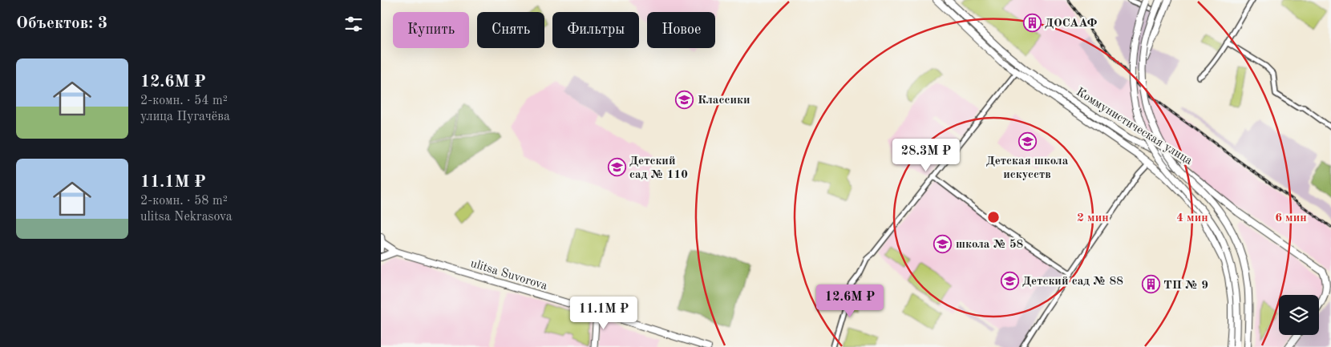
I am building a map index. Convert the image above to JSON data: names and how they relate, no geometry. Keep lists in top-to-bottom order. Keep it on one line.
{"streets":{"main road":["Коммунистическая улица","ulitsa Suvorova"]},"places":{"building":["ДОСААФ","ТП № 9"],"school or university":["Классики","Детская школа искусств","Детский сад № 110","школа № 58","Детский сад № 88"]},"page":{"heading":"Объектов: 3","chip":["Купить","Снять","Фильтры","Новое"],"list":[{"name":"12.6M ₽","note":"2-комн. · 54 m² · улица Пугачёва"},{"name":"11.1M ₽","note":"2-комн. · 58 m² · ulitsa Nekrasova"}],"price":["28.3M ₽","12.6M ₽","11.1M ₽"]},"rings":["2 мин","4 мин","6 мин"]}
